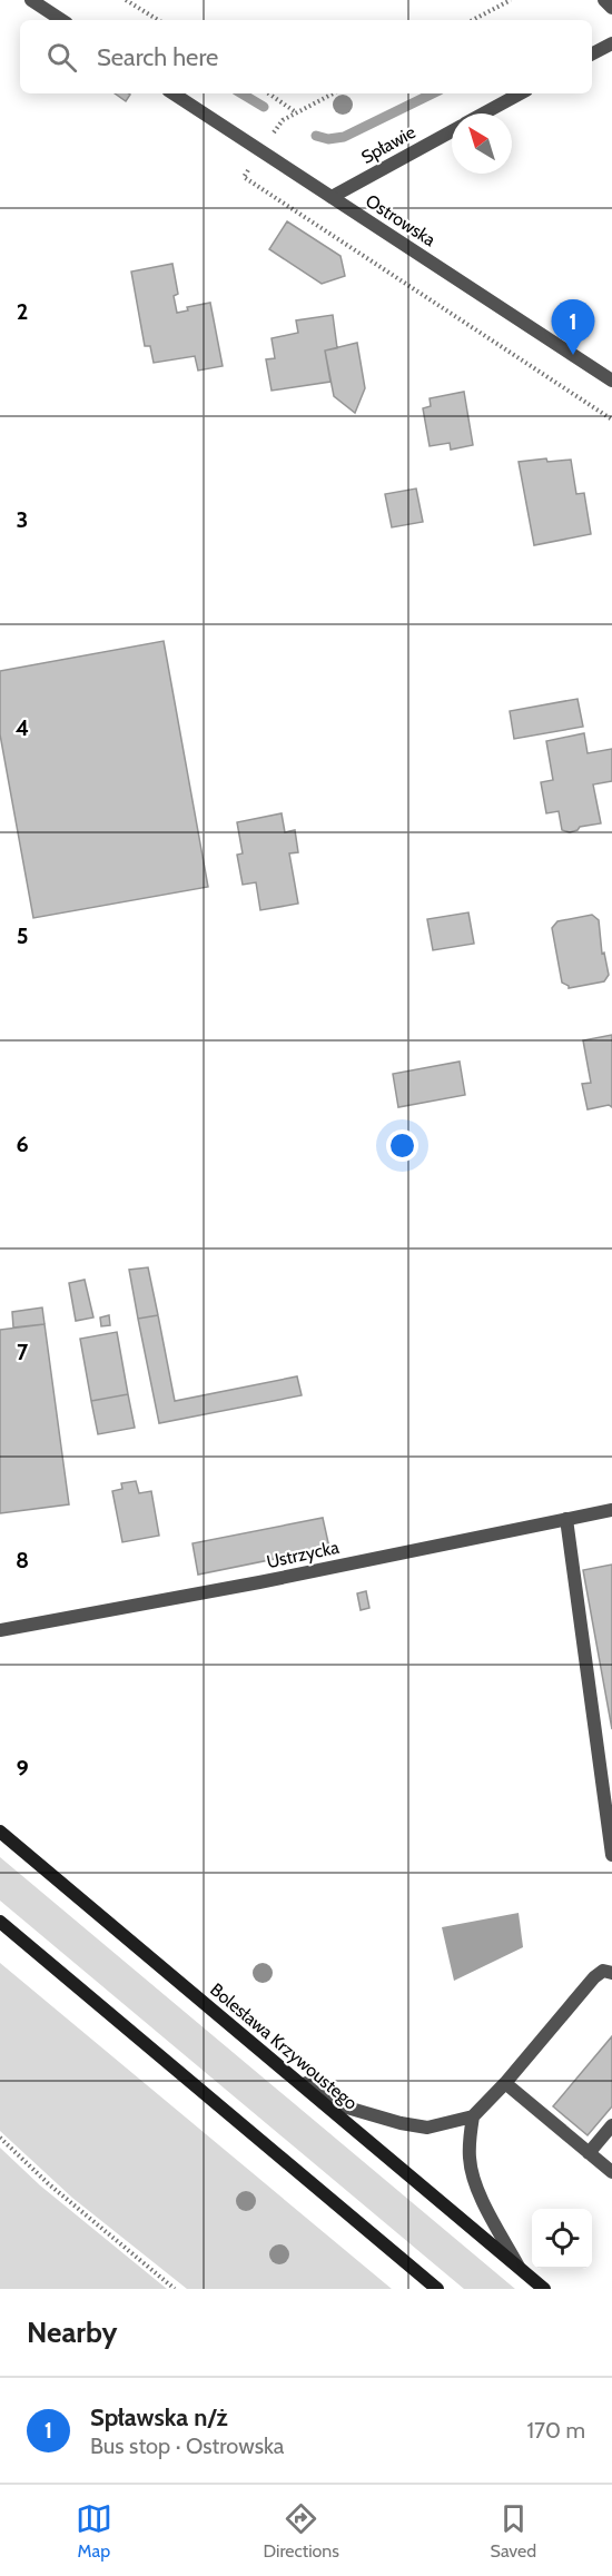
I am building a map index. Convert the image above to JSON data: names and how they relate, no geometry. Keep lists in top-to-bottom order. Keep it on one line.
{"streets":{"main road":["Bolesława Krzywoustego"],"street":["Spławie","Ostrowska","Ustrzycka"]},"crossings":[["Spławie","Ostrowska"]],"north":"top left","page":{"search":"Search here","pins":"1","heading":"Nearby","list":[{"mark":"1","name":"Spławska n/ż","note":"Bus stop · Ostrowska","value":"170 m"}],"nav":["Map","Directions","Saved"]},"grid":{"rows":["2","3","4","5","6","7","8","9"]}}
